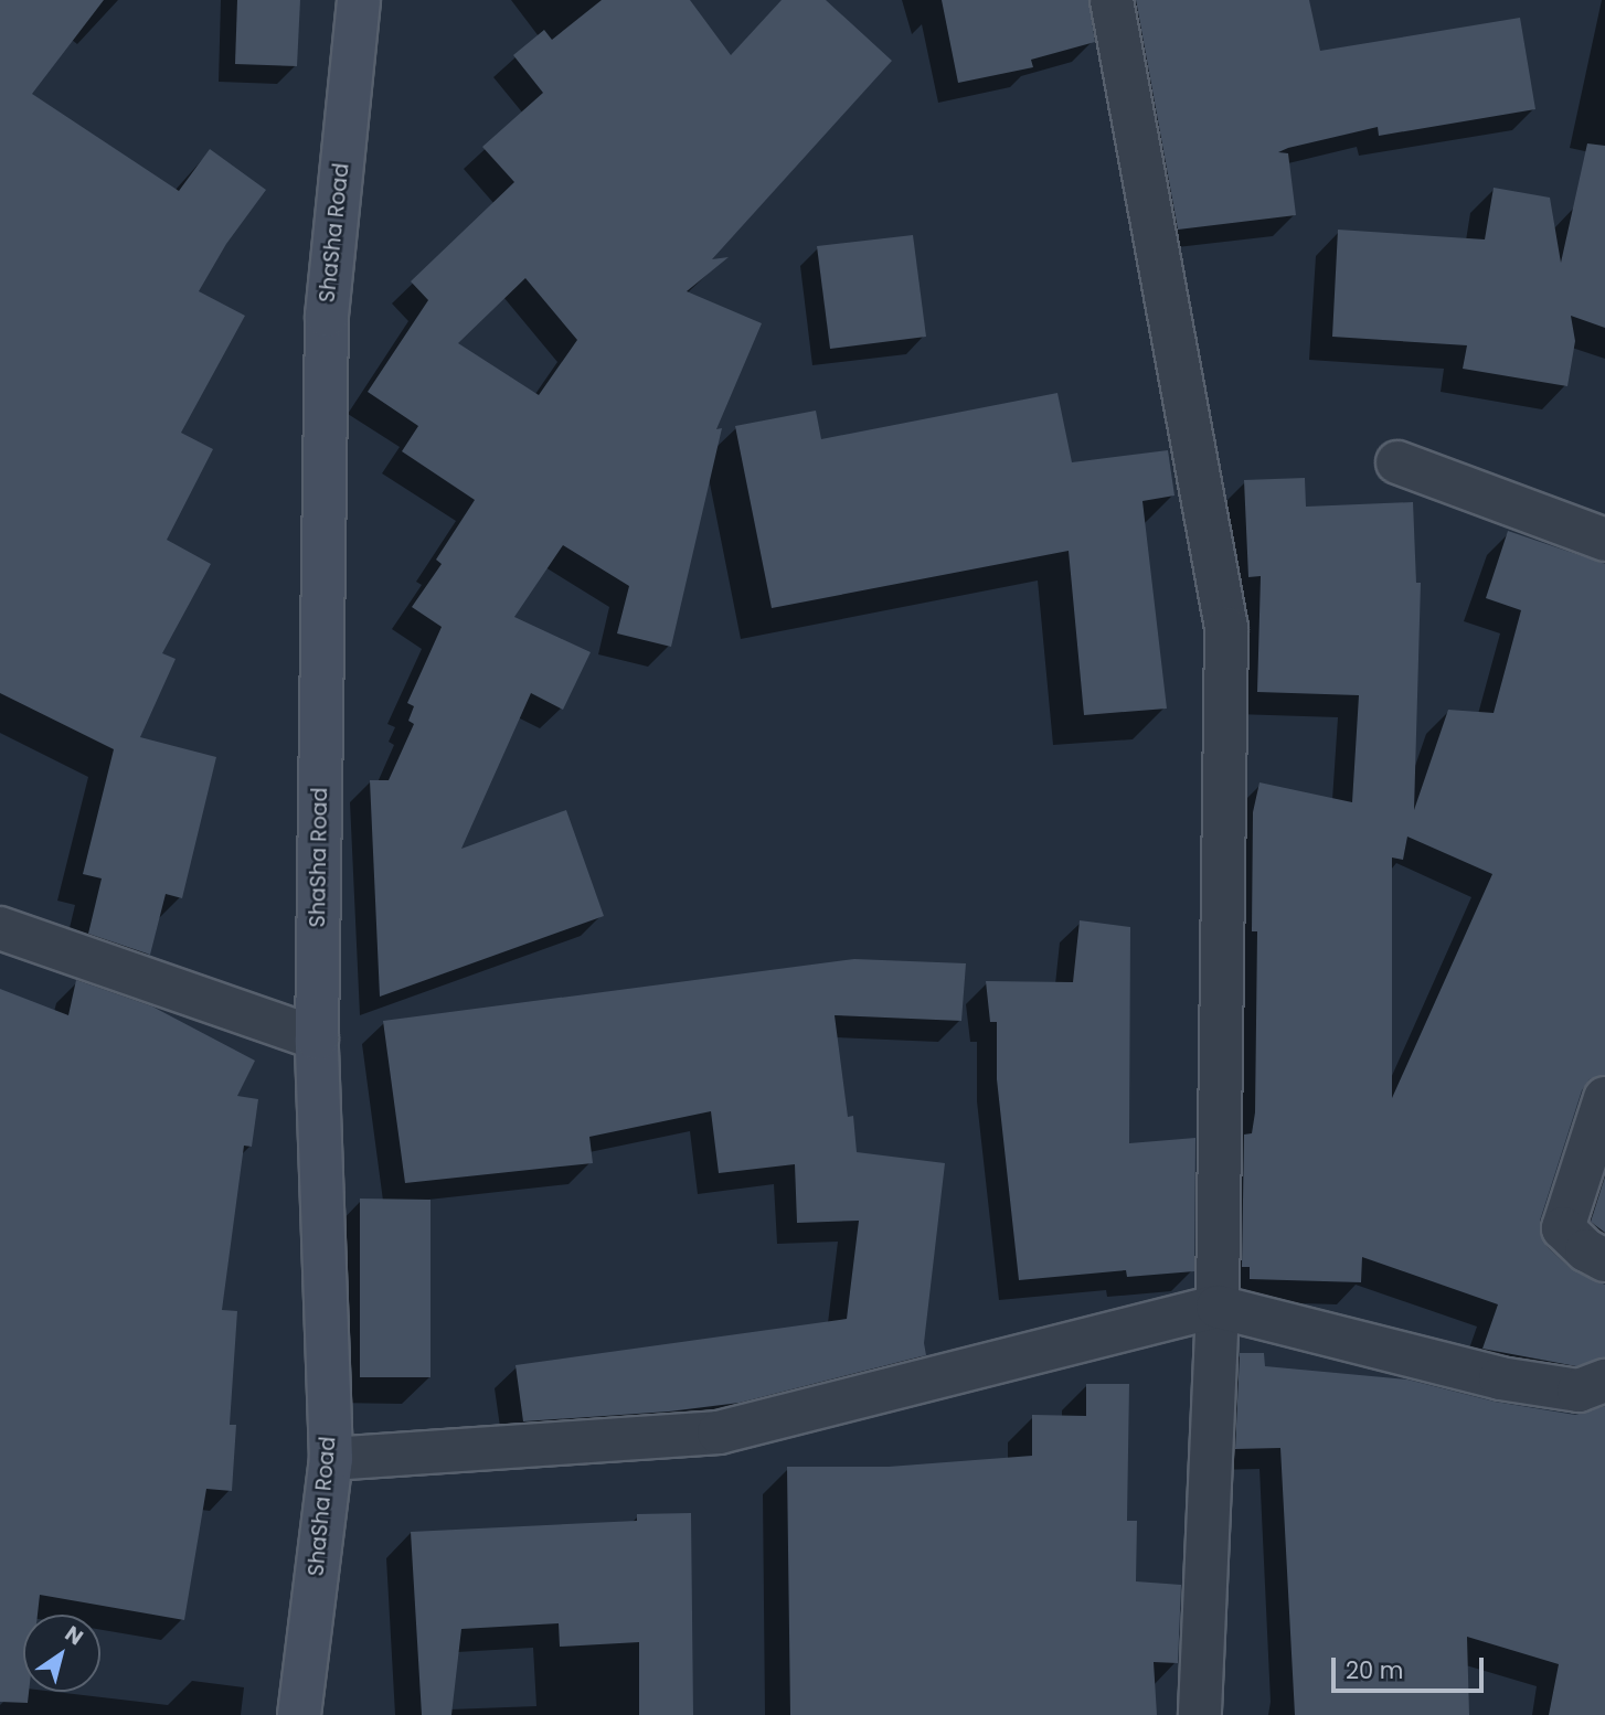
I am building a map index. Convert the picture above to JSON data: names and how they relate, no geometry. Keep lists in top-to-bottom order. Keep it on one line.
{"streets":{"street":["ShaSha Road"]},"scale_bar":"20 m","north":"top right"}
